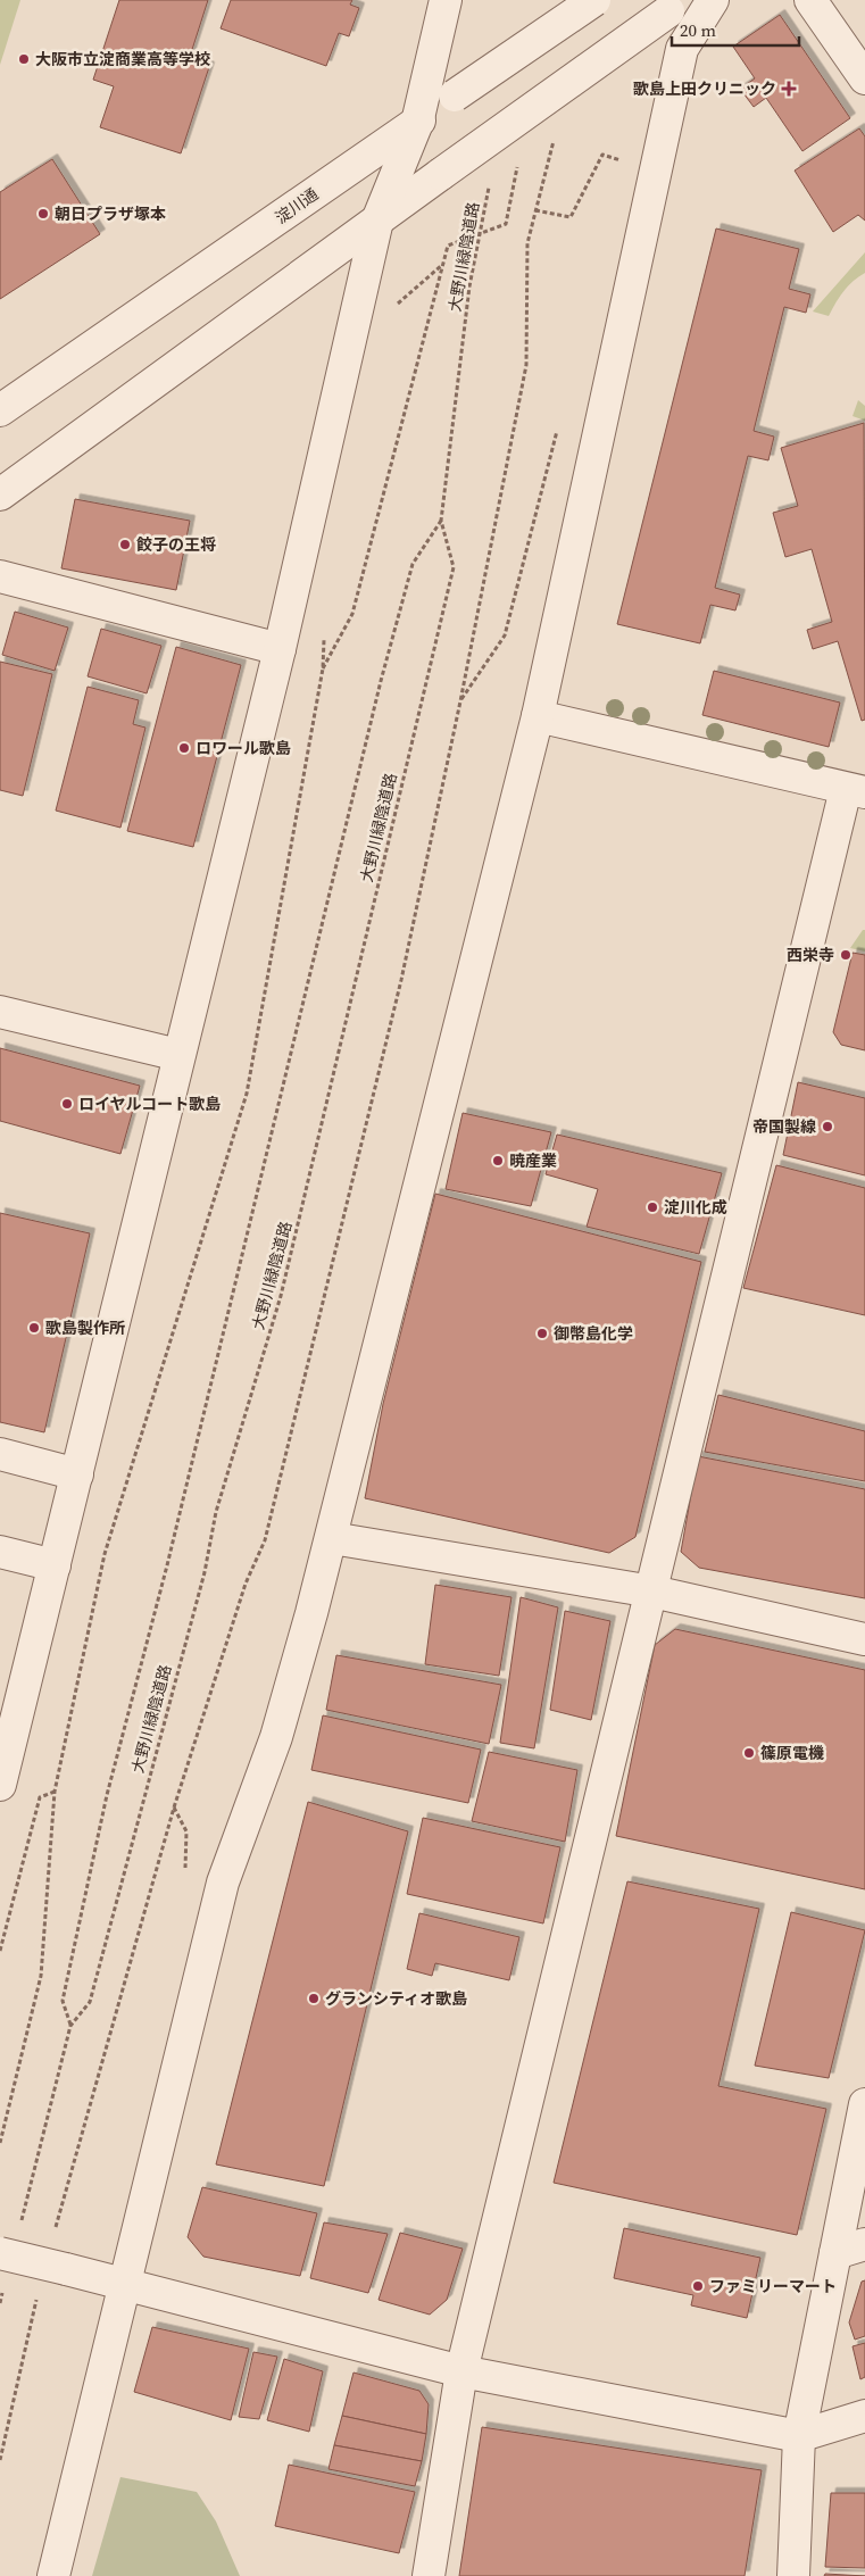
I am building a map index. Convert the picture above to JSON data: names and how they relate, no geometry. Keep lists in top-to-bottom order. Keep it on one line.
{"streets":{"street":["淀川通"],"path":["大野川緑陰道路"]},"places":{"other":["大阪市立淀商業高等学校","朝日プラザ塚本","餃子の王将","ロワール歌島","西栄寺","ロイヤルコート歌島","帝国製線","暁産業","淀川化成","歌島製作所","御幣島化学","篠原電機","グランシティオ歌島","ファミリーマート"],"health":["歌島上田クリニック"]},"scale_bar":"20 m"}
